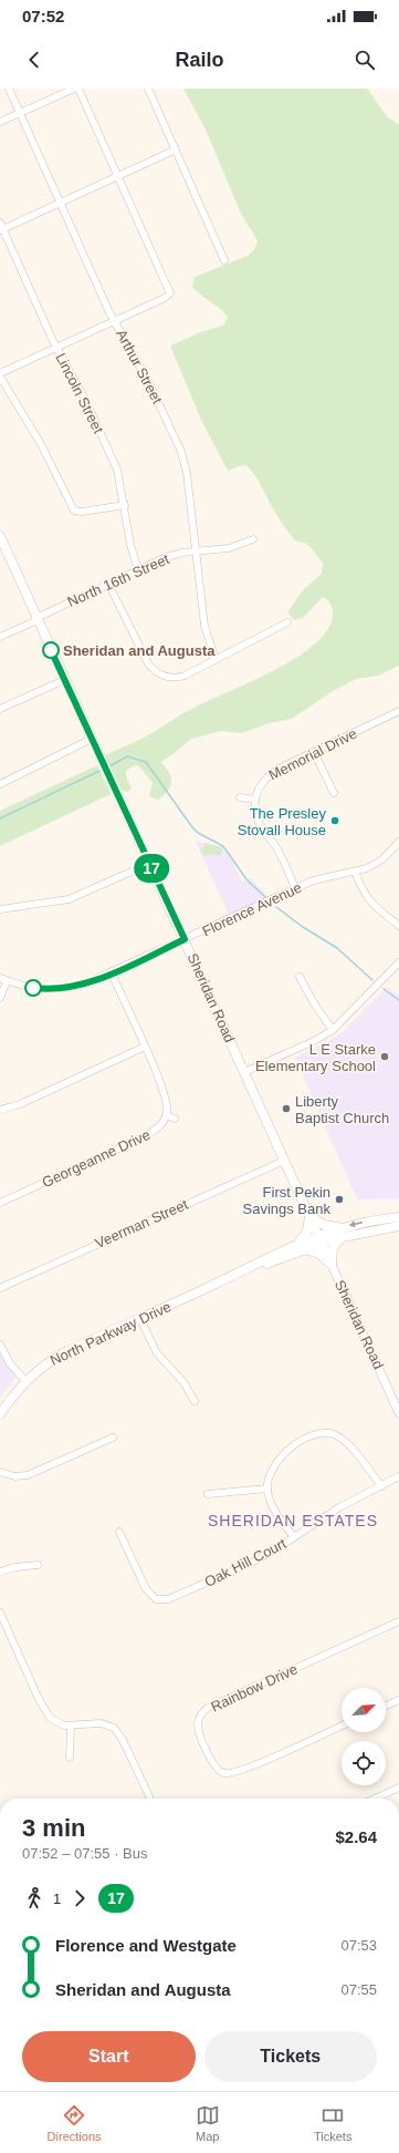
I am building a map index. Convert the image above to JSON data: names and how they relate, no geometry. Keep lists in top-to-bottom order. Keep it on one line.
{"streets":{"main road":["Sheridan Road","North Parkway Drive"],"street":["Arthur Street","Lincoln Street","North 16th Street","Memorial Drive","Florence Avenue","Georgeanne Drive","Veerman Street","Oak Hill Court","Rainbow Drive"]},"crossings":[["Arthur Street","North 16th Street"],["Lincoln Street","North 16th Street"],["North 16th Street","Sheridan Road"],["Florence Avenue","Sheridan Road"],["Sheridan Road","Veerman Street"],["Sheridan Road","North Parkway Drive"]],"districts":["SHERIDAN ESTATES"],"places":["Sheridan and Augusta","The Presley Stovall House","L E Starke Elementary School","Liberty Baptist Church","First Pekin Savings Bank"],"lines":["bus line 17"],"north":"top right","page":{"status":"07:52","header":"Railo","on_map":"17","heading":["3 min","07:52 – 07:55 · Bus","$2.64"],"legs":["1","17"],"list":[{"name":"Florence and Westgate","value":"07:53"},{"name":"Sheridan and Augusta","value":"07:55"}],"buttons":["Start","Tickets"],"tabs":["Directions","Map","Tickets"]}}
